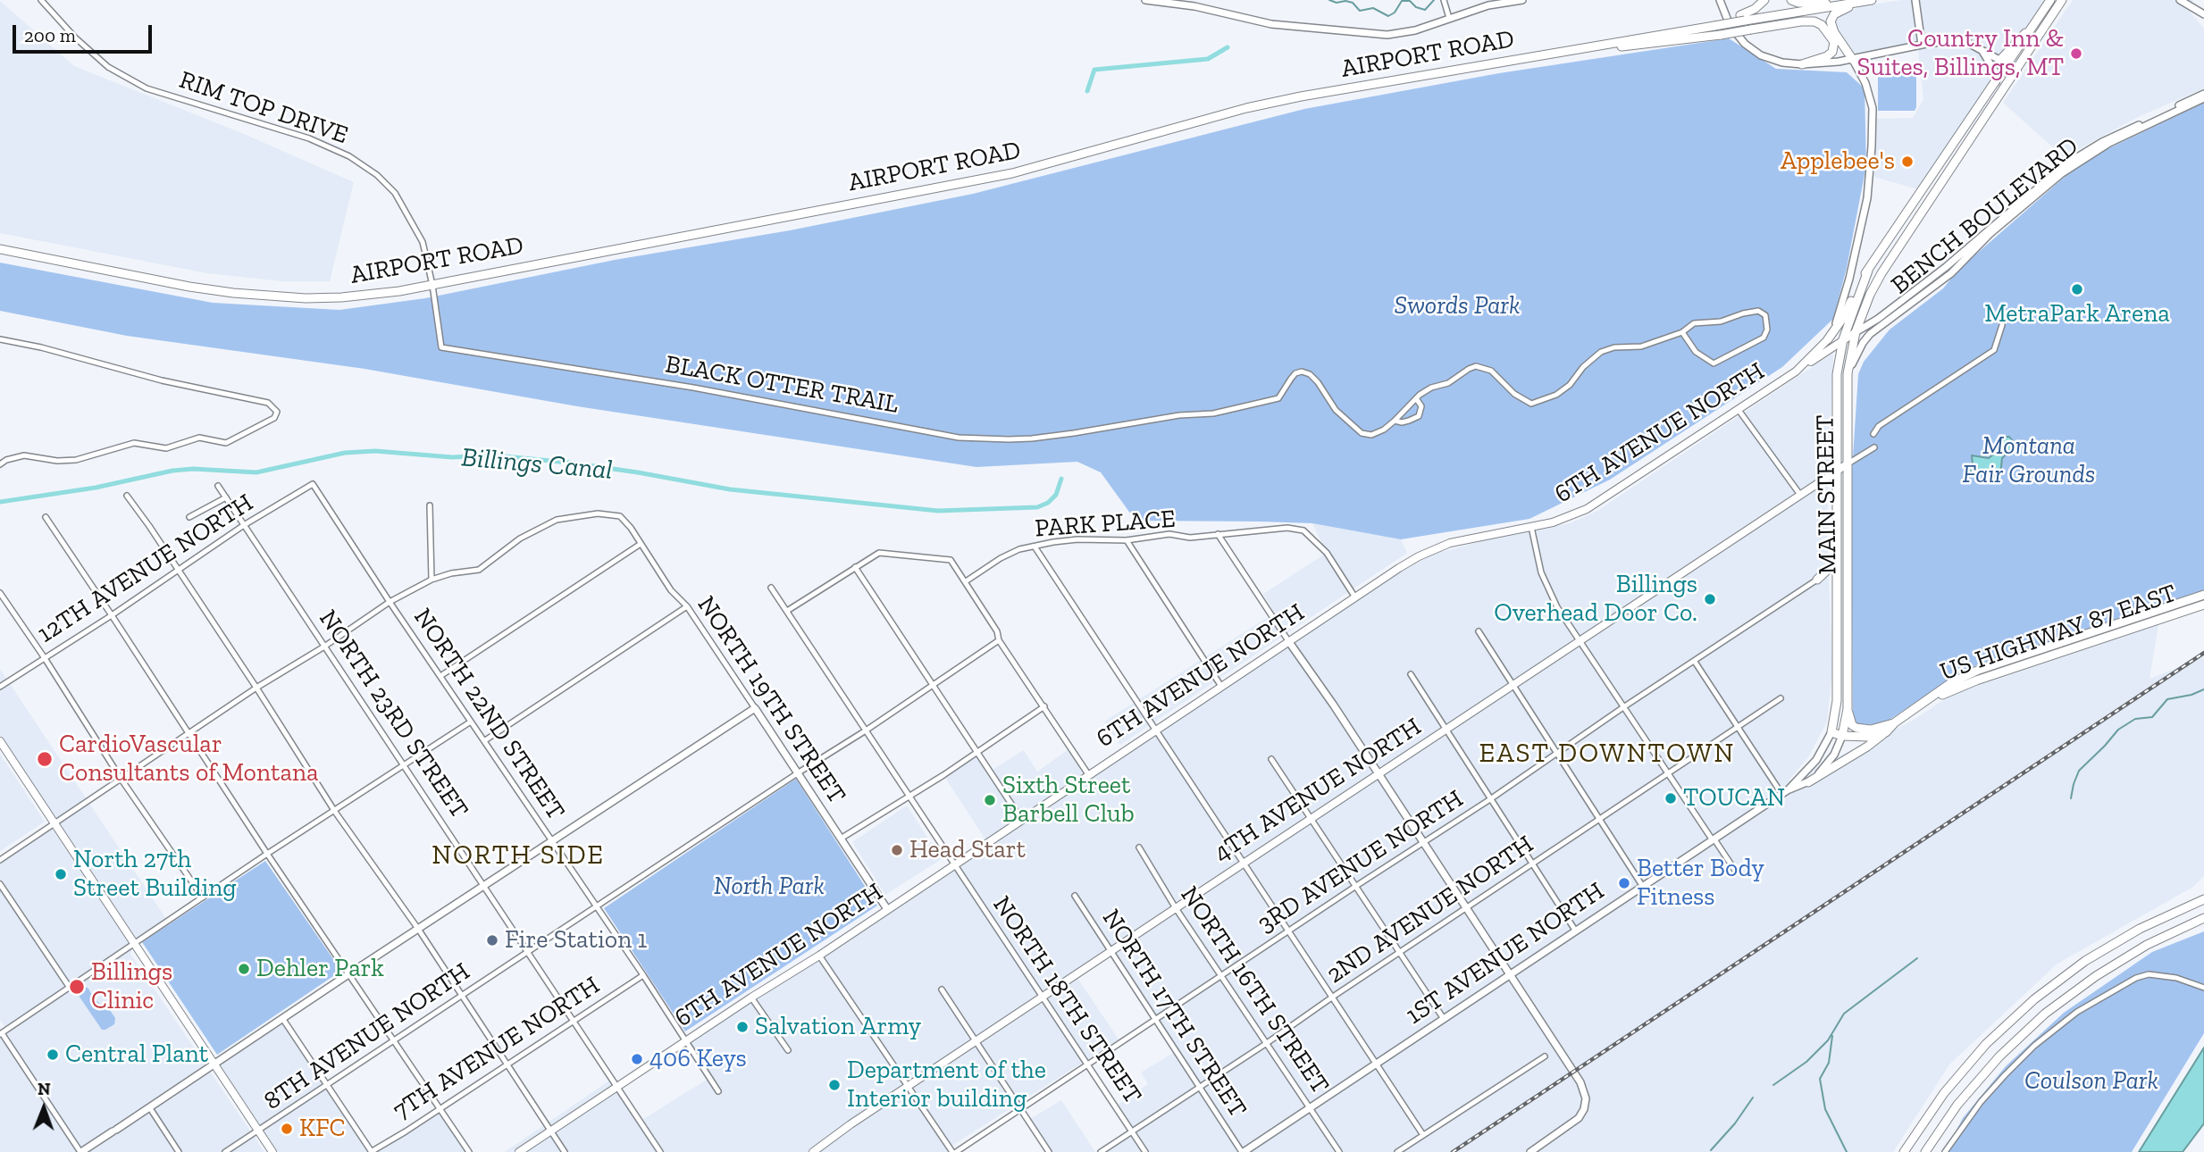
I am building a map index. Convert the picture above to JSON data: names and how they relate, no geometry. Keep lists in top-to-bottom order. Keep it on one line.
{"streets":{"highway":["AIRPORT ROAD","MAIN STREET","US HIGHWAY 87 EAST","1ST AVENUE NORTH"],"main road":["BENCH BOULEVARD","6TH AVENUE NORTH","NORTH 19TH STREET","4TH AVENUE NORTH"],"street":["RIM TOP DRIVE","BLACK OTTER TRAIL","PARK PLACE","12TH AVENUE NORTH","NORTH 23RD STREET","NORTH 22ND STREET","3RD AVENUE NORTH","2ND AVENUE NORTH","NORTH 16TH STREET","NORTH 18TH STREET","NORTH 17TH STREET","8TH AVENUE NORTH","7TH AVENUE NORTH"]},"crossings":[["AIRPORT ROAD","RIM TOP DRIVE"],["AIRPORT ROAD","BLACK OTTER TRAIL"],["RIM TOP DRIVE","BLACK OTTER TRAIL"],["BENCH BOULEVARD","MAIN STREET"],["6TH AVENUE NORTH","PARK PLACE"],["6TH AVENUE NORTH","NORTH 19TH STREET"],["6TH AVENUE NORTH","NORTH 23RD STREET"],["6TH AVENUE NORTH","NORTH 22ND STREET"],["6TH AVENUE NORTH","NORTH 18TH STREET"],["MAIN STREET","4TH AVENUE NORTH"],["MAIN STREET","1ST AVENUE NORTH"],["12TH AVENUE NORTH","NORTH 23RD STREET"],["12TH AVENUE NORTH","NORTH 22ND STREET"],["US HIGHWAY 87 EAST","1ST AVENUE NORTH"],["NORTH 19TH STREET","8TH AVENUE NORTH"],["NORTH 23RD STREET","8TH AVENUE NORTH"],["NORTH 23RD STREET","7TH AVENUE NORTH"],["NORTH 22ND STREET","8TH AVENUE NORTH"],["NORTH 22ND STREET","7TH AVENUE NORTH"],["4TH AVENUE NORTH","NORTH 16TH STREET"],["4TH AVENUE NORTH","NORTH 18TH STREET"],["4TH AVENUE NORTH","NORTH 17TH STREET"],["3RD AVENUE NORTH","NORTH 16TH STREET"],["3RD AVENUE NORTH","NORTH 18TH STREET"],["3RD AVENUE NORTH","NORTH 17TH STREET"],["2ND AVENUE NORTH","NORTH 16TH STREET"],["2ND AVENUE NORTH","NORTH 18TH STREET"],["2ND AVENUE NORTH","NORTH 17TH STREET"],["1ST AVENUE NORTH","NORTH 16TH STREET"],["1ST AVENUE NORTH","NORTH 17TH STREET"],["NORTH 18TH STREET","8TH AVENUE NORTH"]],"districts":["EAST DOWNTOWN","NORTH SIDE"],"water":["Billings Canal"],"parks":["Swords Park","Montana Fair Grounds","North Park","Coulson Park"],"places":["Country Inn & Suites, Billings, MT","Applebee's","MetraPark Arena","Billings Overhead Door Co.","CardioVascular Consultants of Montana","TOUCAN","Sixth Street Barbell Club","Head Start","North 27th Street Building","Better Body Fitness","Fire Station 1","Dehler Park","Billings Clinic","Salvation Army","Central Plant","406 Keys","Department of the Interior building","KFC"],"scale_bar":"200 m","north":"top"}
